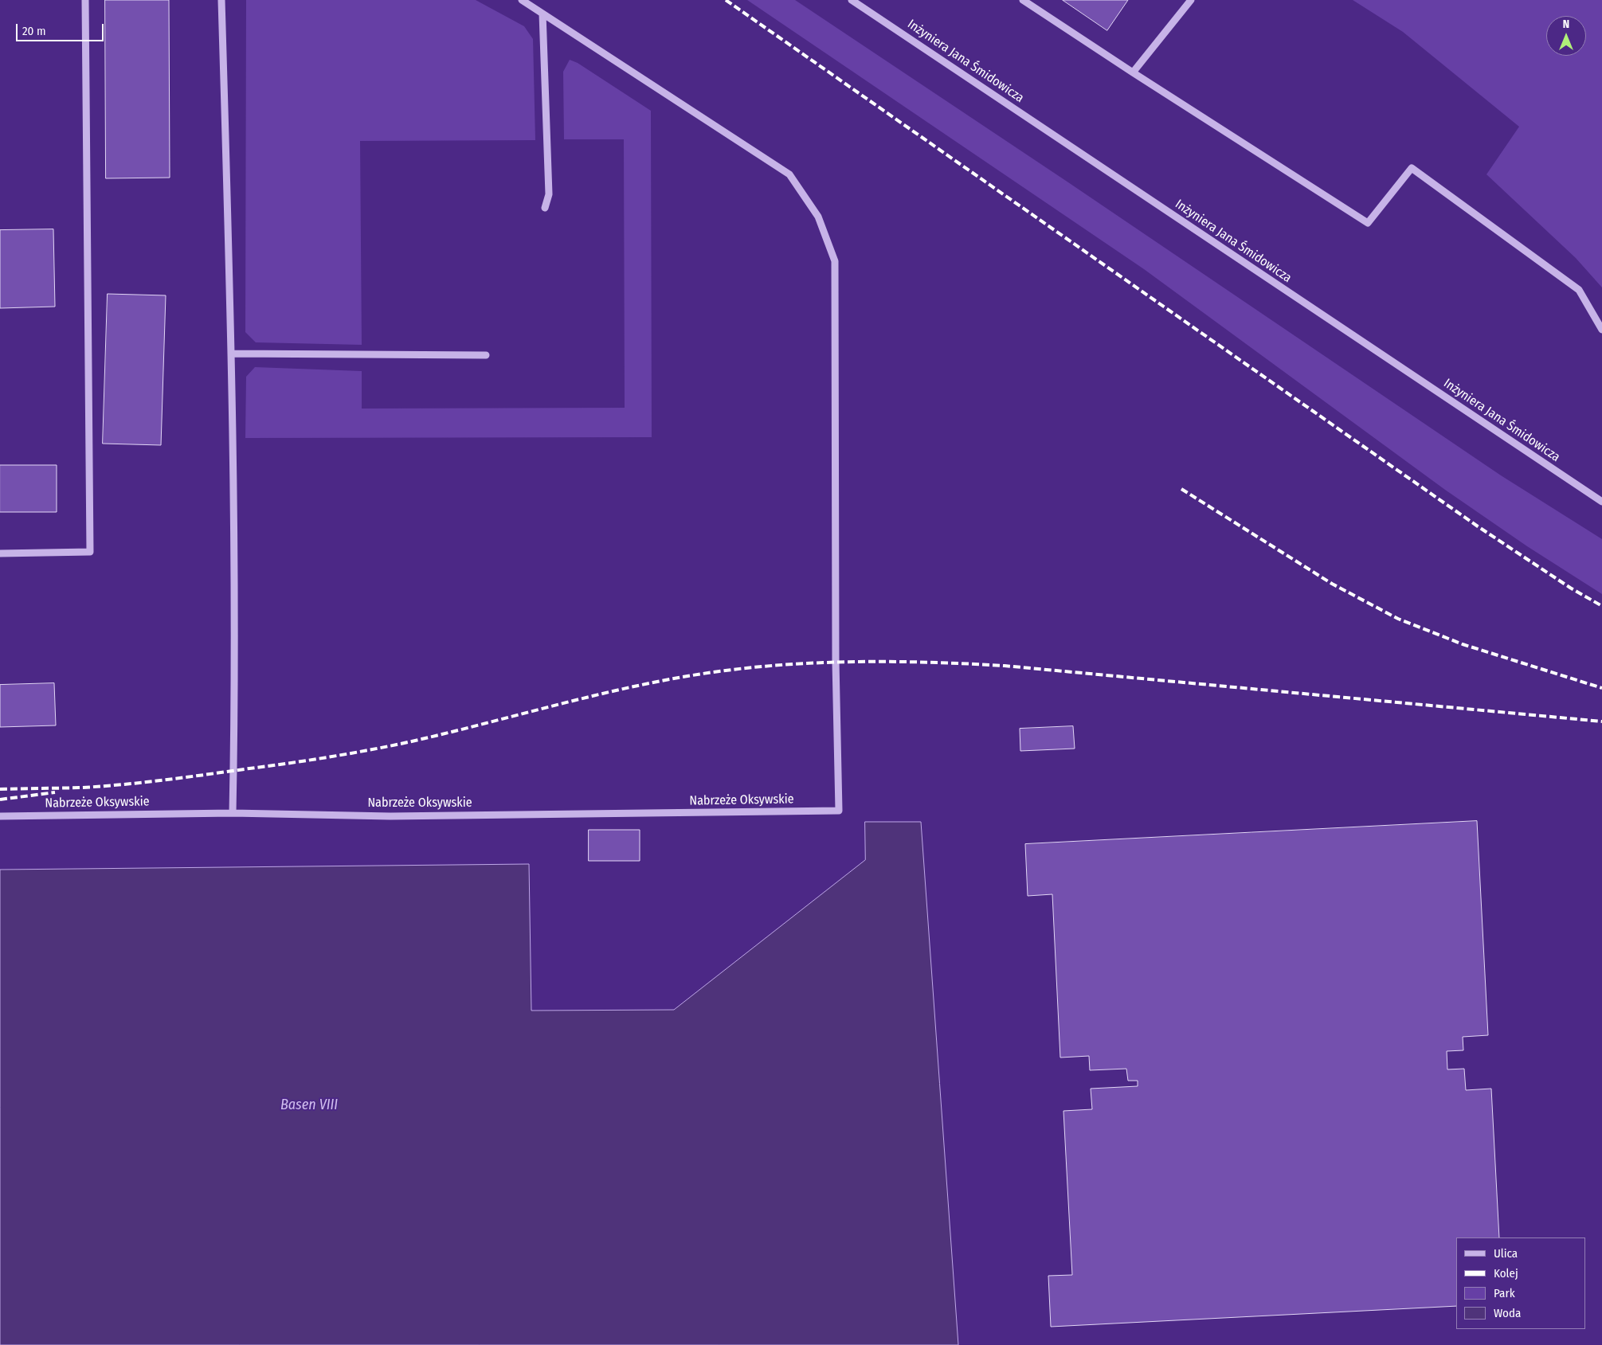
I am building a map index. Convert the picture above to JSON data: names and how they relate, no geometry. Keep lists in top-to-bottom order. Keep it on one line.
{"streets":{"street":["Inżyniera Jana Śmidowicza","Nabrzeże Oksywskie"]},"water":["Basen VIII"],"legend":["Ulica","Kolej","Park","Woda"],"scale_bar":"20 m","north":"top"}
